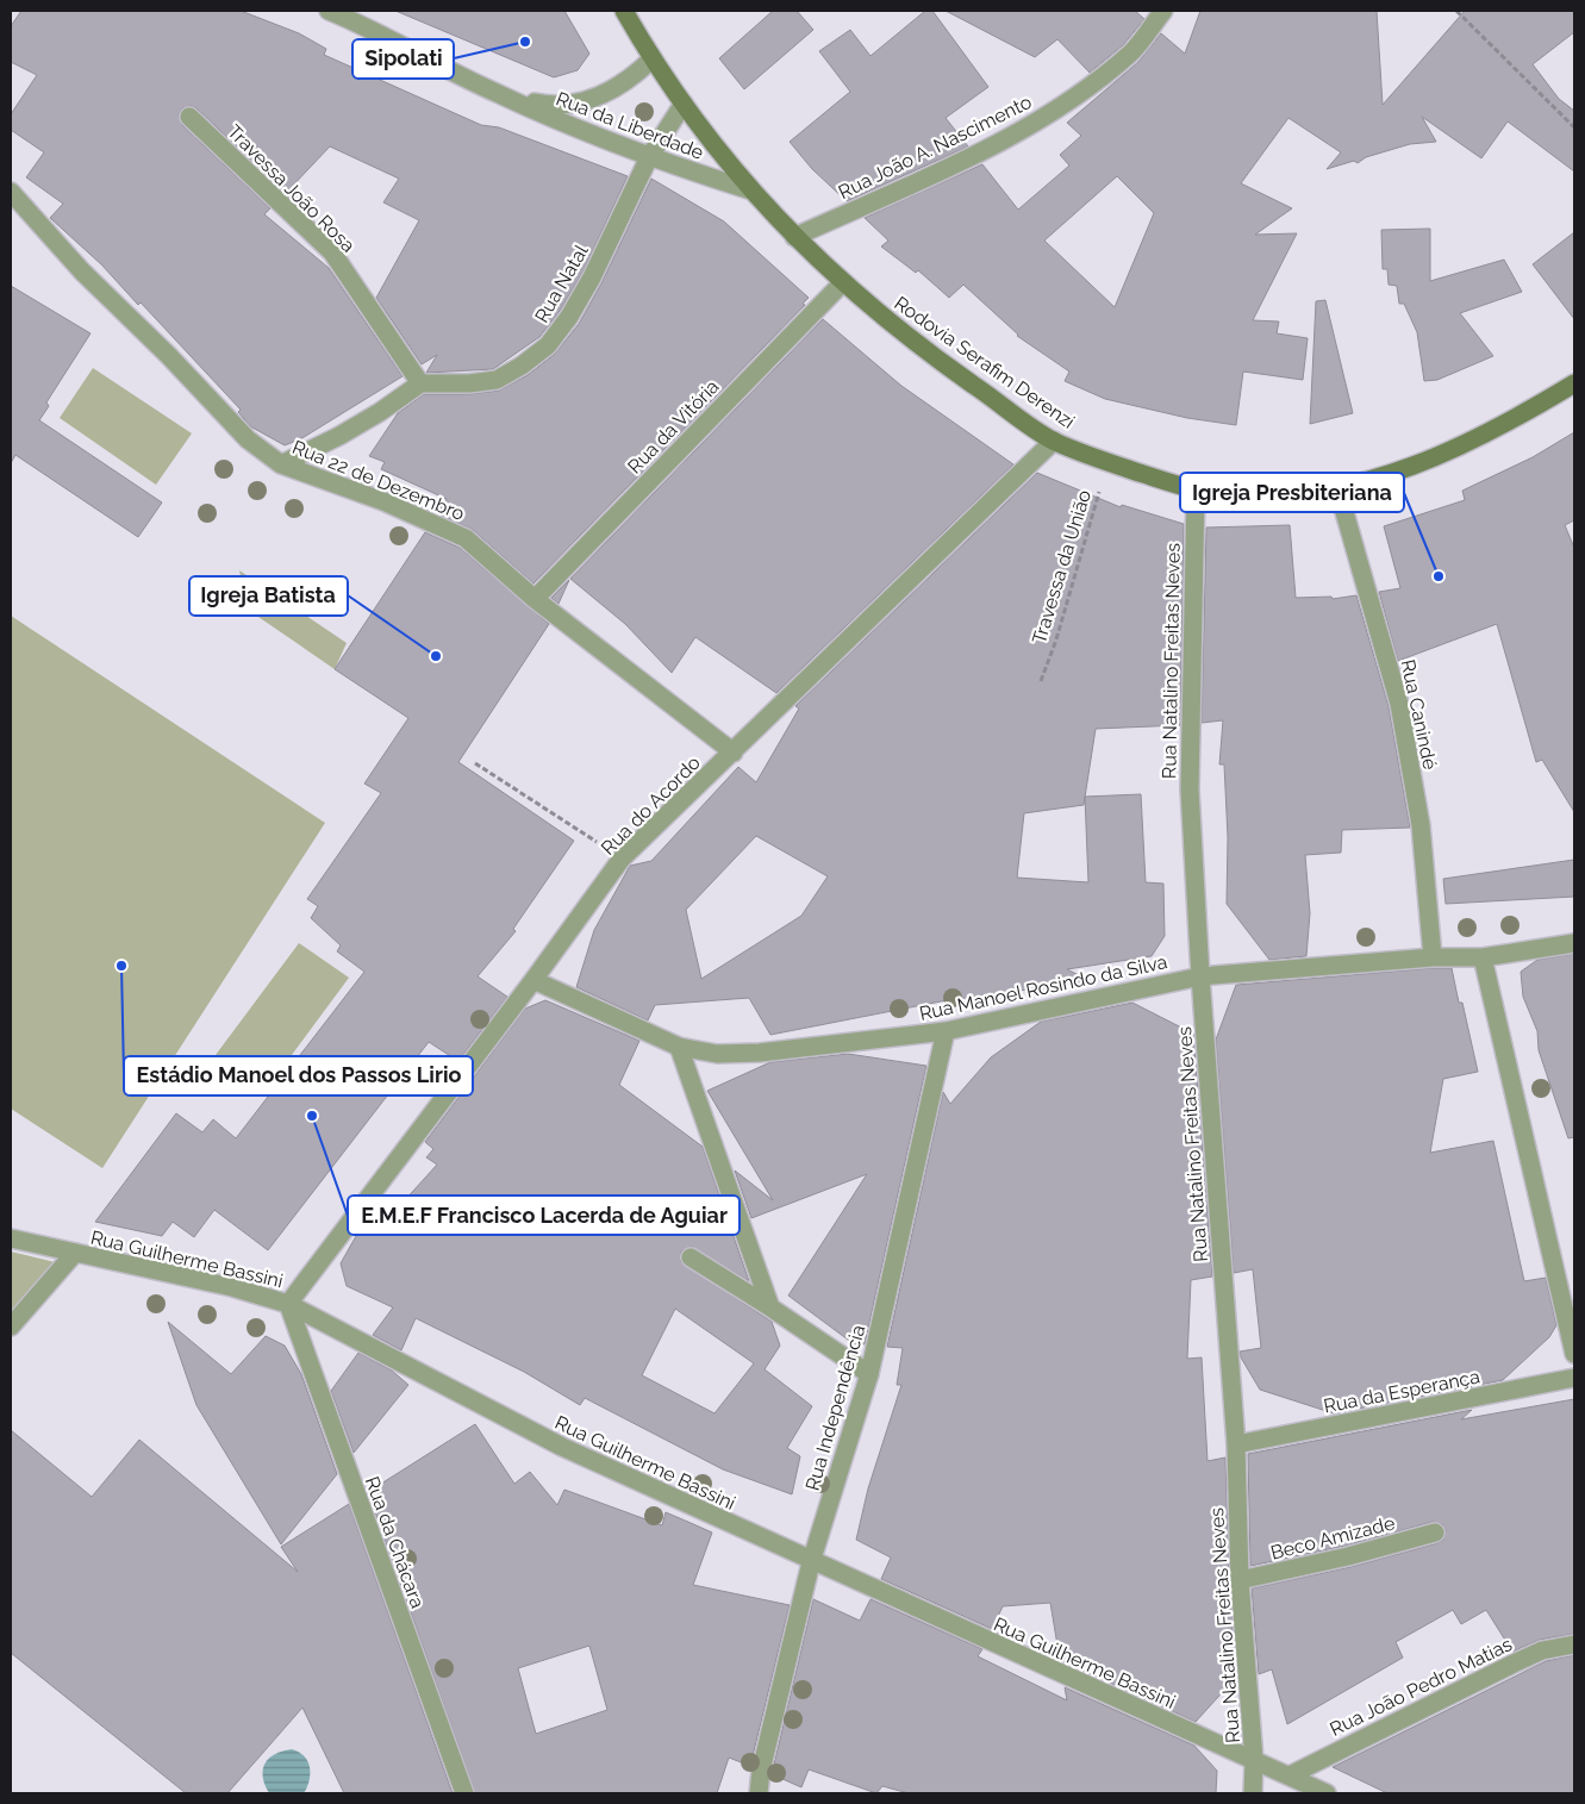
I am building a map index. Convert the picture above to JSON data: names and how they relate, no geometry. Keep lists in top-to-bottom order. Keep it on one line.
{"streets":{"main road":["Rodovia Serafim Derenzi"],"street":["Rua da Liberdade","Rua João A. Nascimento","Travessa João Rosa","Rua Natal","Rua da Vitória","Rua 22 de Dezembro","Rua Natalino Freitas Neves","Rua Canindé","Rua do Acordo","Rua Manoel Rosindo da Silva","Rua Guilherme Bassini","Rua da Esperança","Rua Independência","Beco Amizade","Rua da Chácara","Rua João Pedro Matias"],"path":["Travessa da União"]},"crossings":[["Rua da Liberdade","Rua Natal"],["Rua da Liberdade","Rodovia Serafim Derenzi"],["Rua João A. Nascimento","Rodovia Serafim Derenzi"],["Travessa João Rosa","Rua Natal"],["Rua Natal","Rodovia Serafim Derenzi"],["Rodovia Serafim Derenzi","Rua da Vitória"],["Rodovia Serafim Derenzi","Travessa da União"],["Rodovia Serafim Derenzi","Rua Natalino Freitas Neves"],["Rodovia Serafim Derenzi","Rua Canindé"],["Rodovia Serafim Derenzi","Rua do Acordo"],["Rua da Vitória","Rua 22 de Dezembro"],["Rua 22 de Dezembro","Rua do Acordo"],["Rua Natalino Freitas Neves","Rua Manoel Rosindo da Silva"],["Rua Natalino Freitas Neves","Rua Guilherme Bassini"],["Rua Natalino Freitas Neves","Rua da Esperança"],["Rua Natalino Freitas Neves","Beco Amizade"],["Rua Canindé","Rua Manoel Rosindo da Silva"],["Rua do Acordo","Rua Manoel Rosindo da Silva"],["Rua do Acordo","Rua Guilherme Bassini"],["Rua do Acordo","Rua da Chácara"],["Rua Manoel Rosindo da Silva","Rua Independência"],["Rua Guilherme Bassini","Rua Independência"],["Rua Guilherme Bassini","Rua da Chácara"],["Rua Guilherme Bassini","Rua João Pedro Matias"]],"places":["Sipolati","Igreja Presbiteriana","Igreja Batista","Estádio Manoel dos Passos Lirio","E.M.E.F Francisco Lacerda de Aguiar"]}
